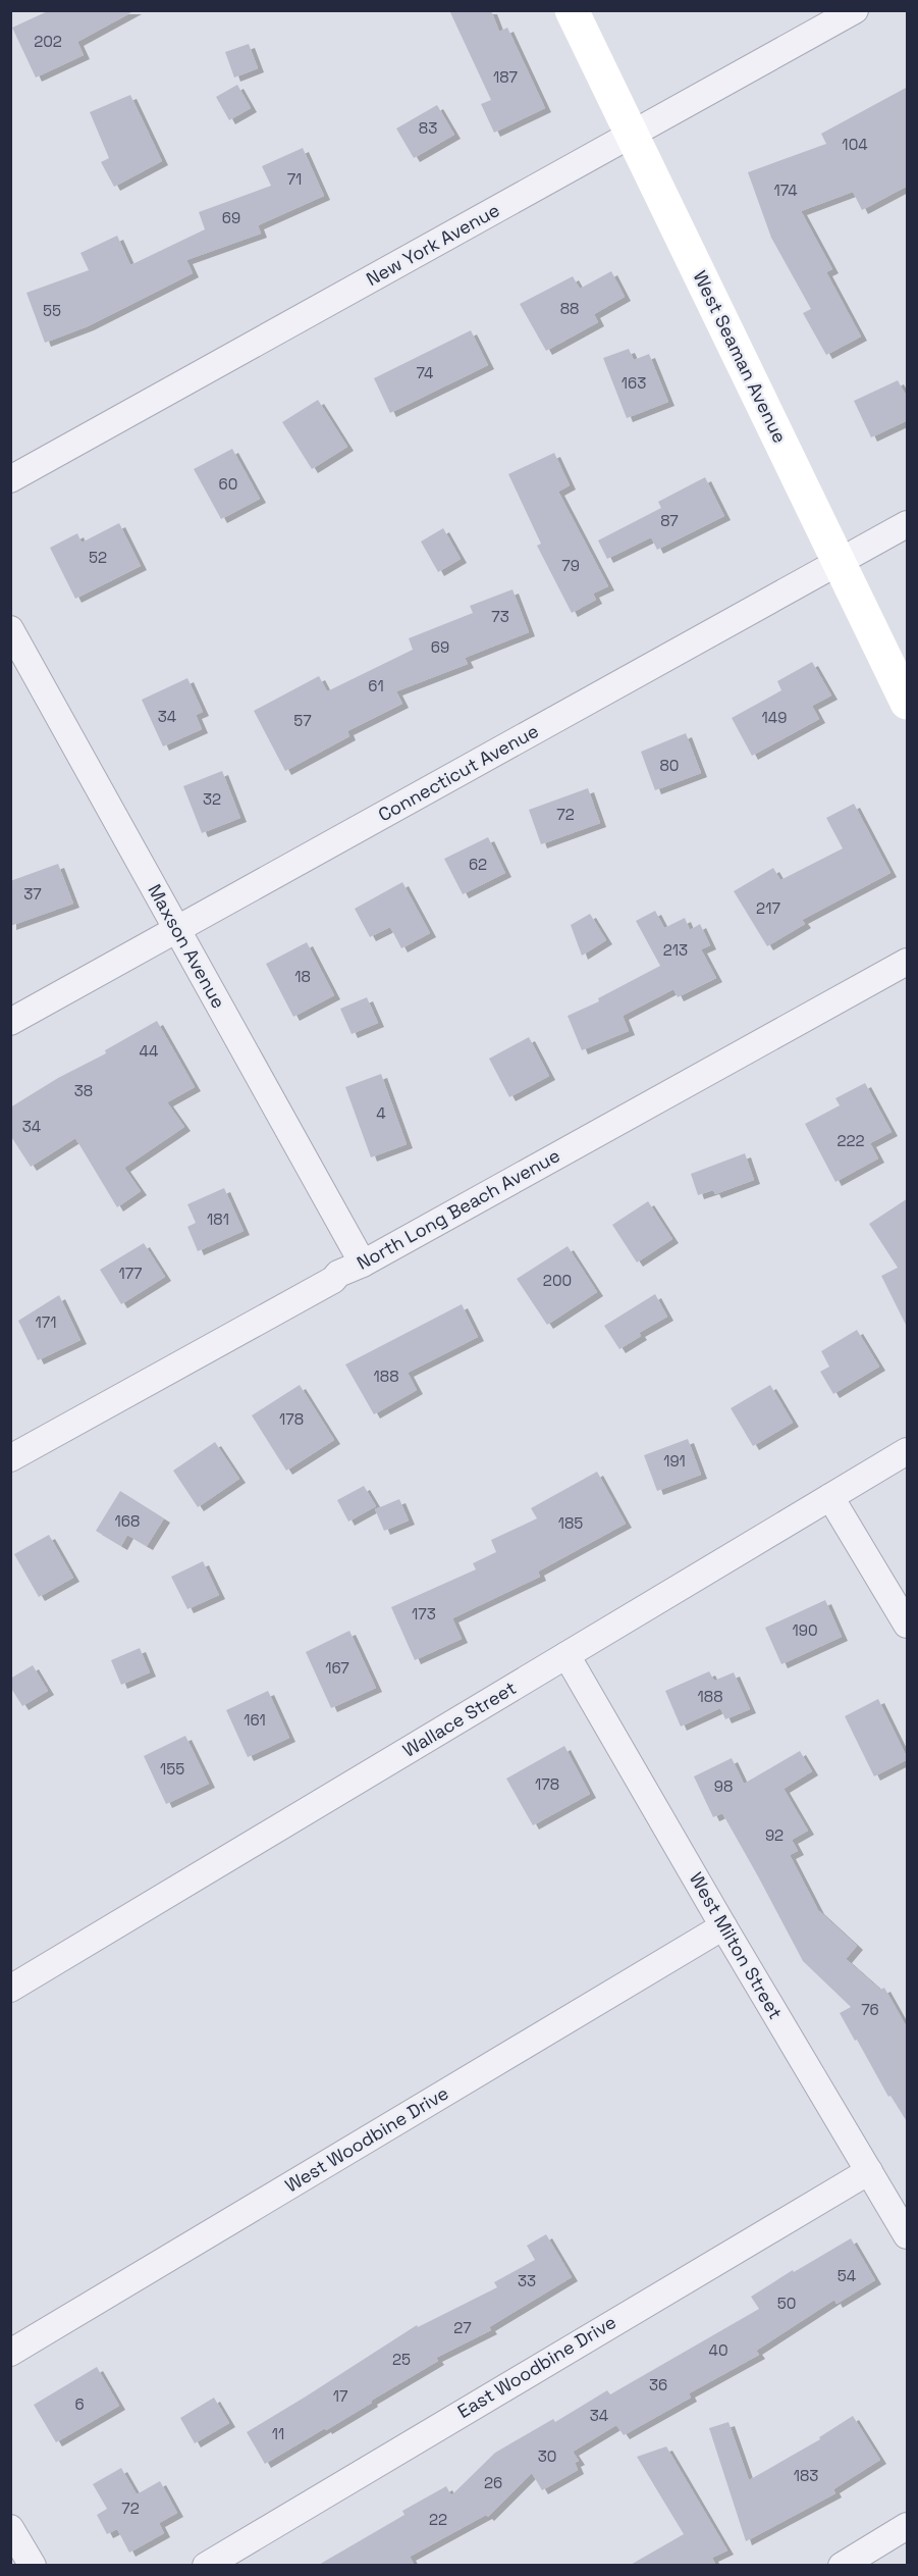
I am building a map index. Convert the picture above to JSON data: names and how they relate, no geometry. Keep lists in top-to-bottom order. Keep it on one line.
{"streets":{"main road":["West Seaman Avenue"],"street":["New York Avenue","Connecticut Avenue","Maxson Avenue","North Long Beach Avenue","Wallace Street","West Milton Street","West Woodbine Drive","East Woodbine Drive"]},"crossings":[["New York Avenue","West Seaman Avenue"],["West Seaman Avenue","Connecticut Avenue"],["Connecticut Avenue","Maxson Avenue"],["Maxson Avenue","North Long Beach Avenue"],["Wallace Street","West Milton Street"],["West Milton Street","West Woodbine Drive"],["West Milton Street","East Woodbine Drive"]],"house_numbers":["202","187","83","104","71","174","69","88","55","74","163","60","87","52","79","73","69","61","34","149","57","80","32","72","62","37","217","213","18","44","38","4","34","222","181","177","200","171","188","178","191","168","185","173","190","167","188","161","155","178","98","92","76","54","33","50","27","40","25","36","17","6","34","11","30","183","26","72","22"]}
